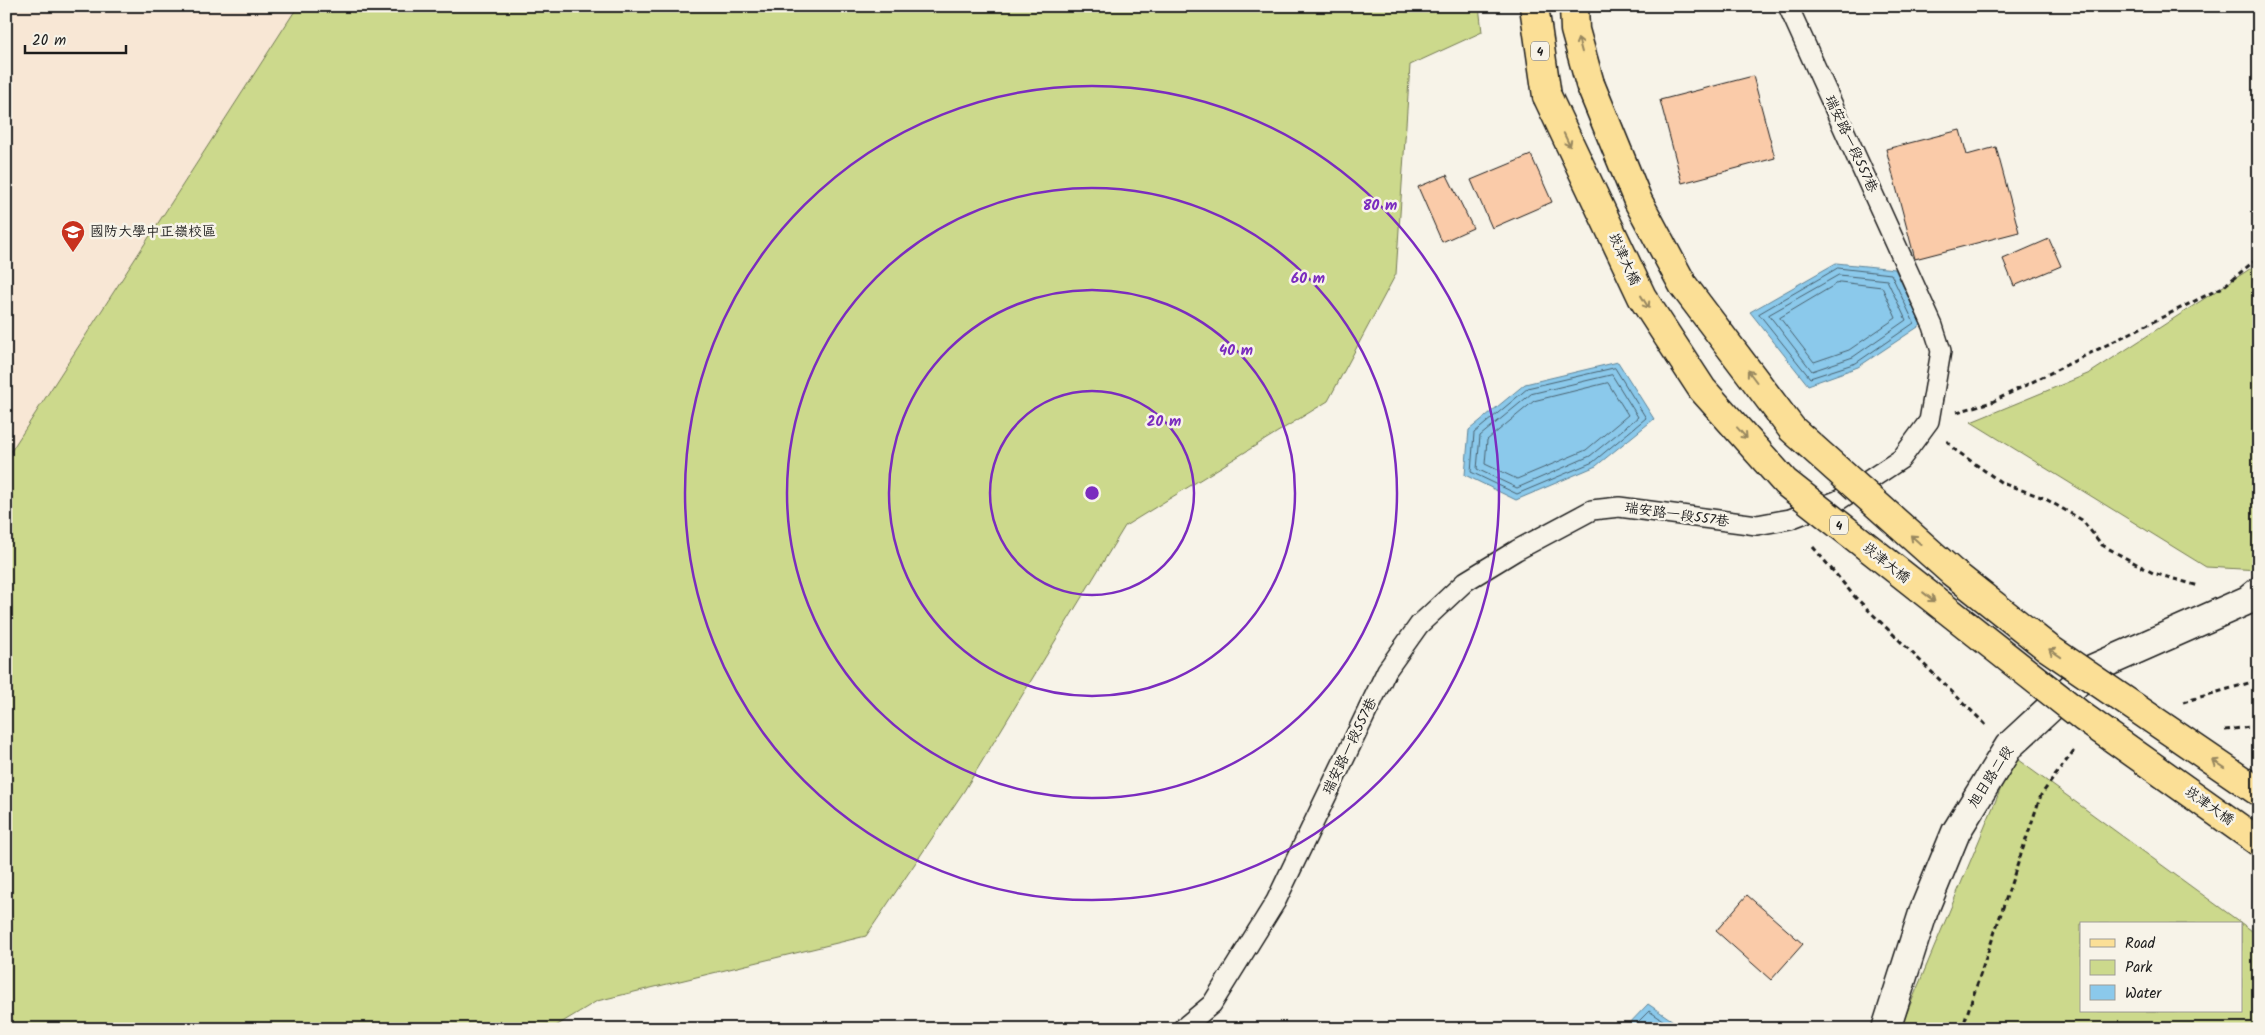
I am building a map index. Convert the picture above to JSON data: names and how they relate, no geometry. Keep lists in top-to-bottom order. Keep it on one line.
{"streets":{"main road":["4","崁津大橋"],"street":["旭日路二段"],"lane":["瑞安路一段557巷"]},"places":{"school or university":["國防大學中正嶺校區"]},"legend":["Road","Park","Water"],"scale_bar":"20 m","rings":["80 m","60 m","40 m","20 m"]}
